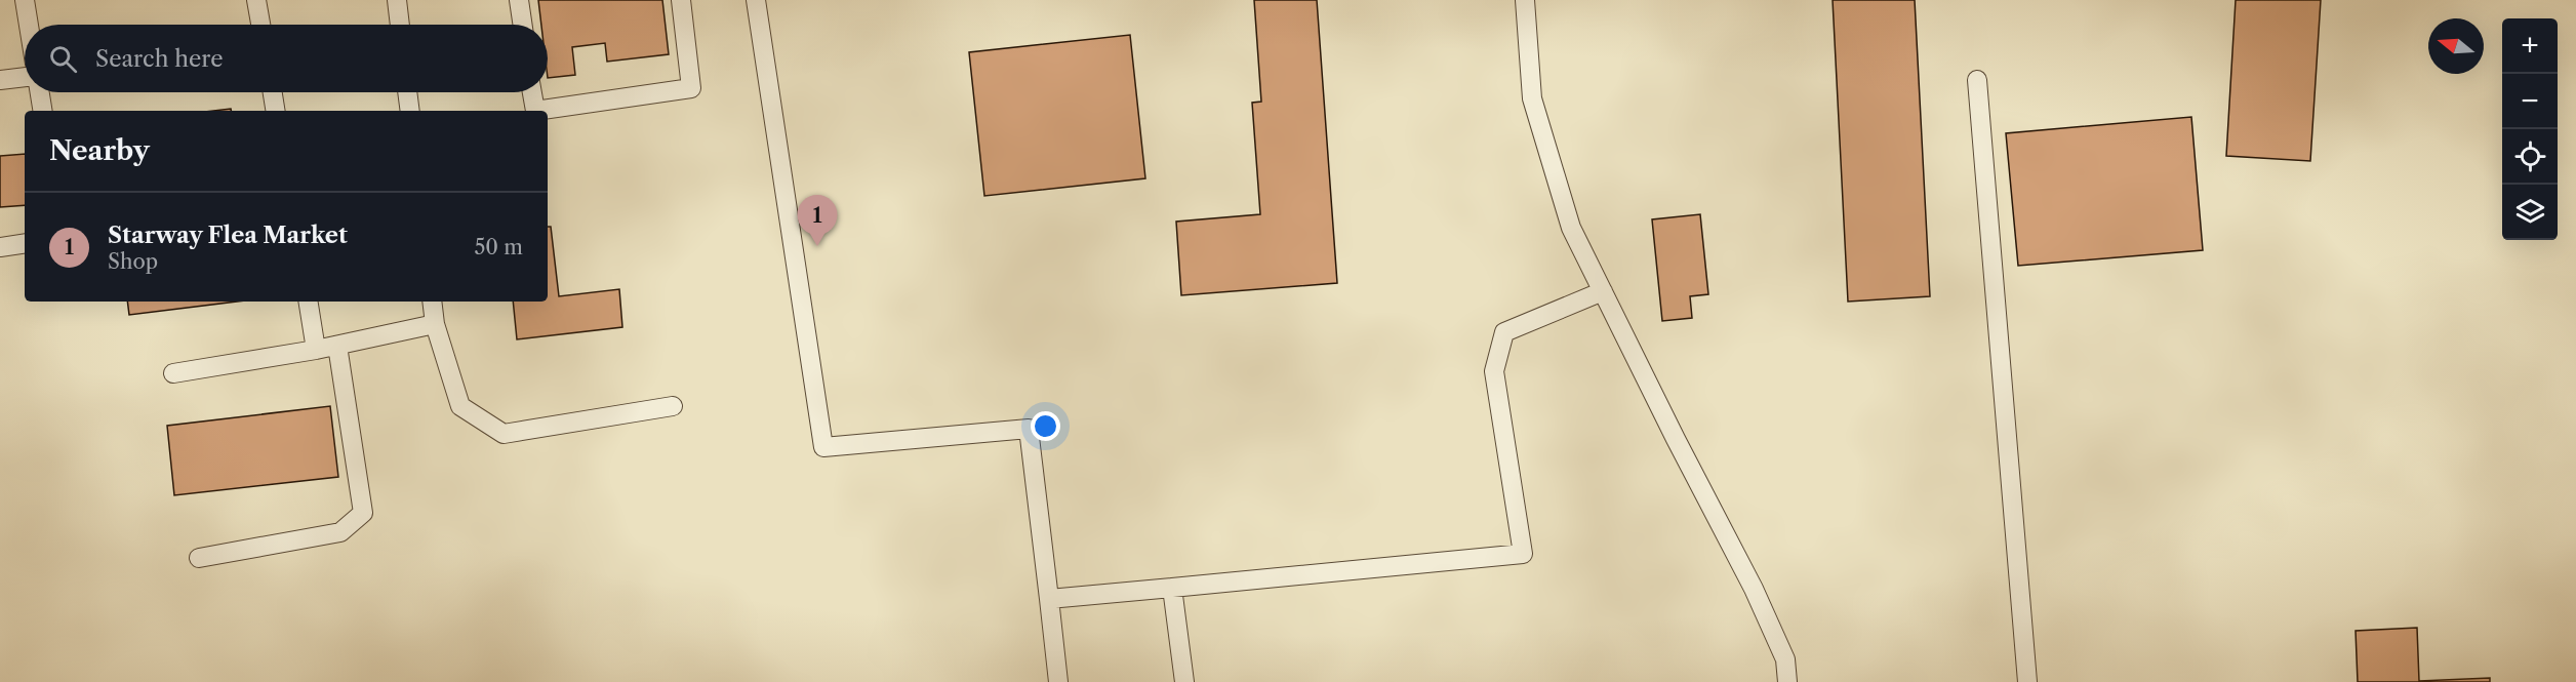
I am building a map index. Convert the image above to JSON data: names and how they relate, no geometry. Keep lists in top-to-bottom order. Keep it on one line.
{"north":"left","page":{"map_buttons":["+","−"],"search":"Search here","heading":"Nearby","list":[{"mark":"1","name":"Starway Flea Market","note":"Shop","value":"50 m"}],"pins":"1"}}
